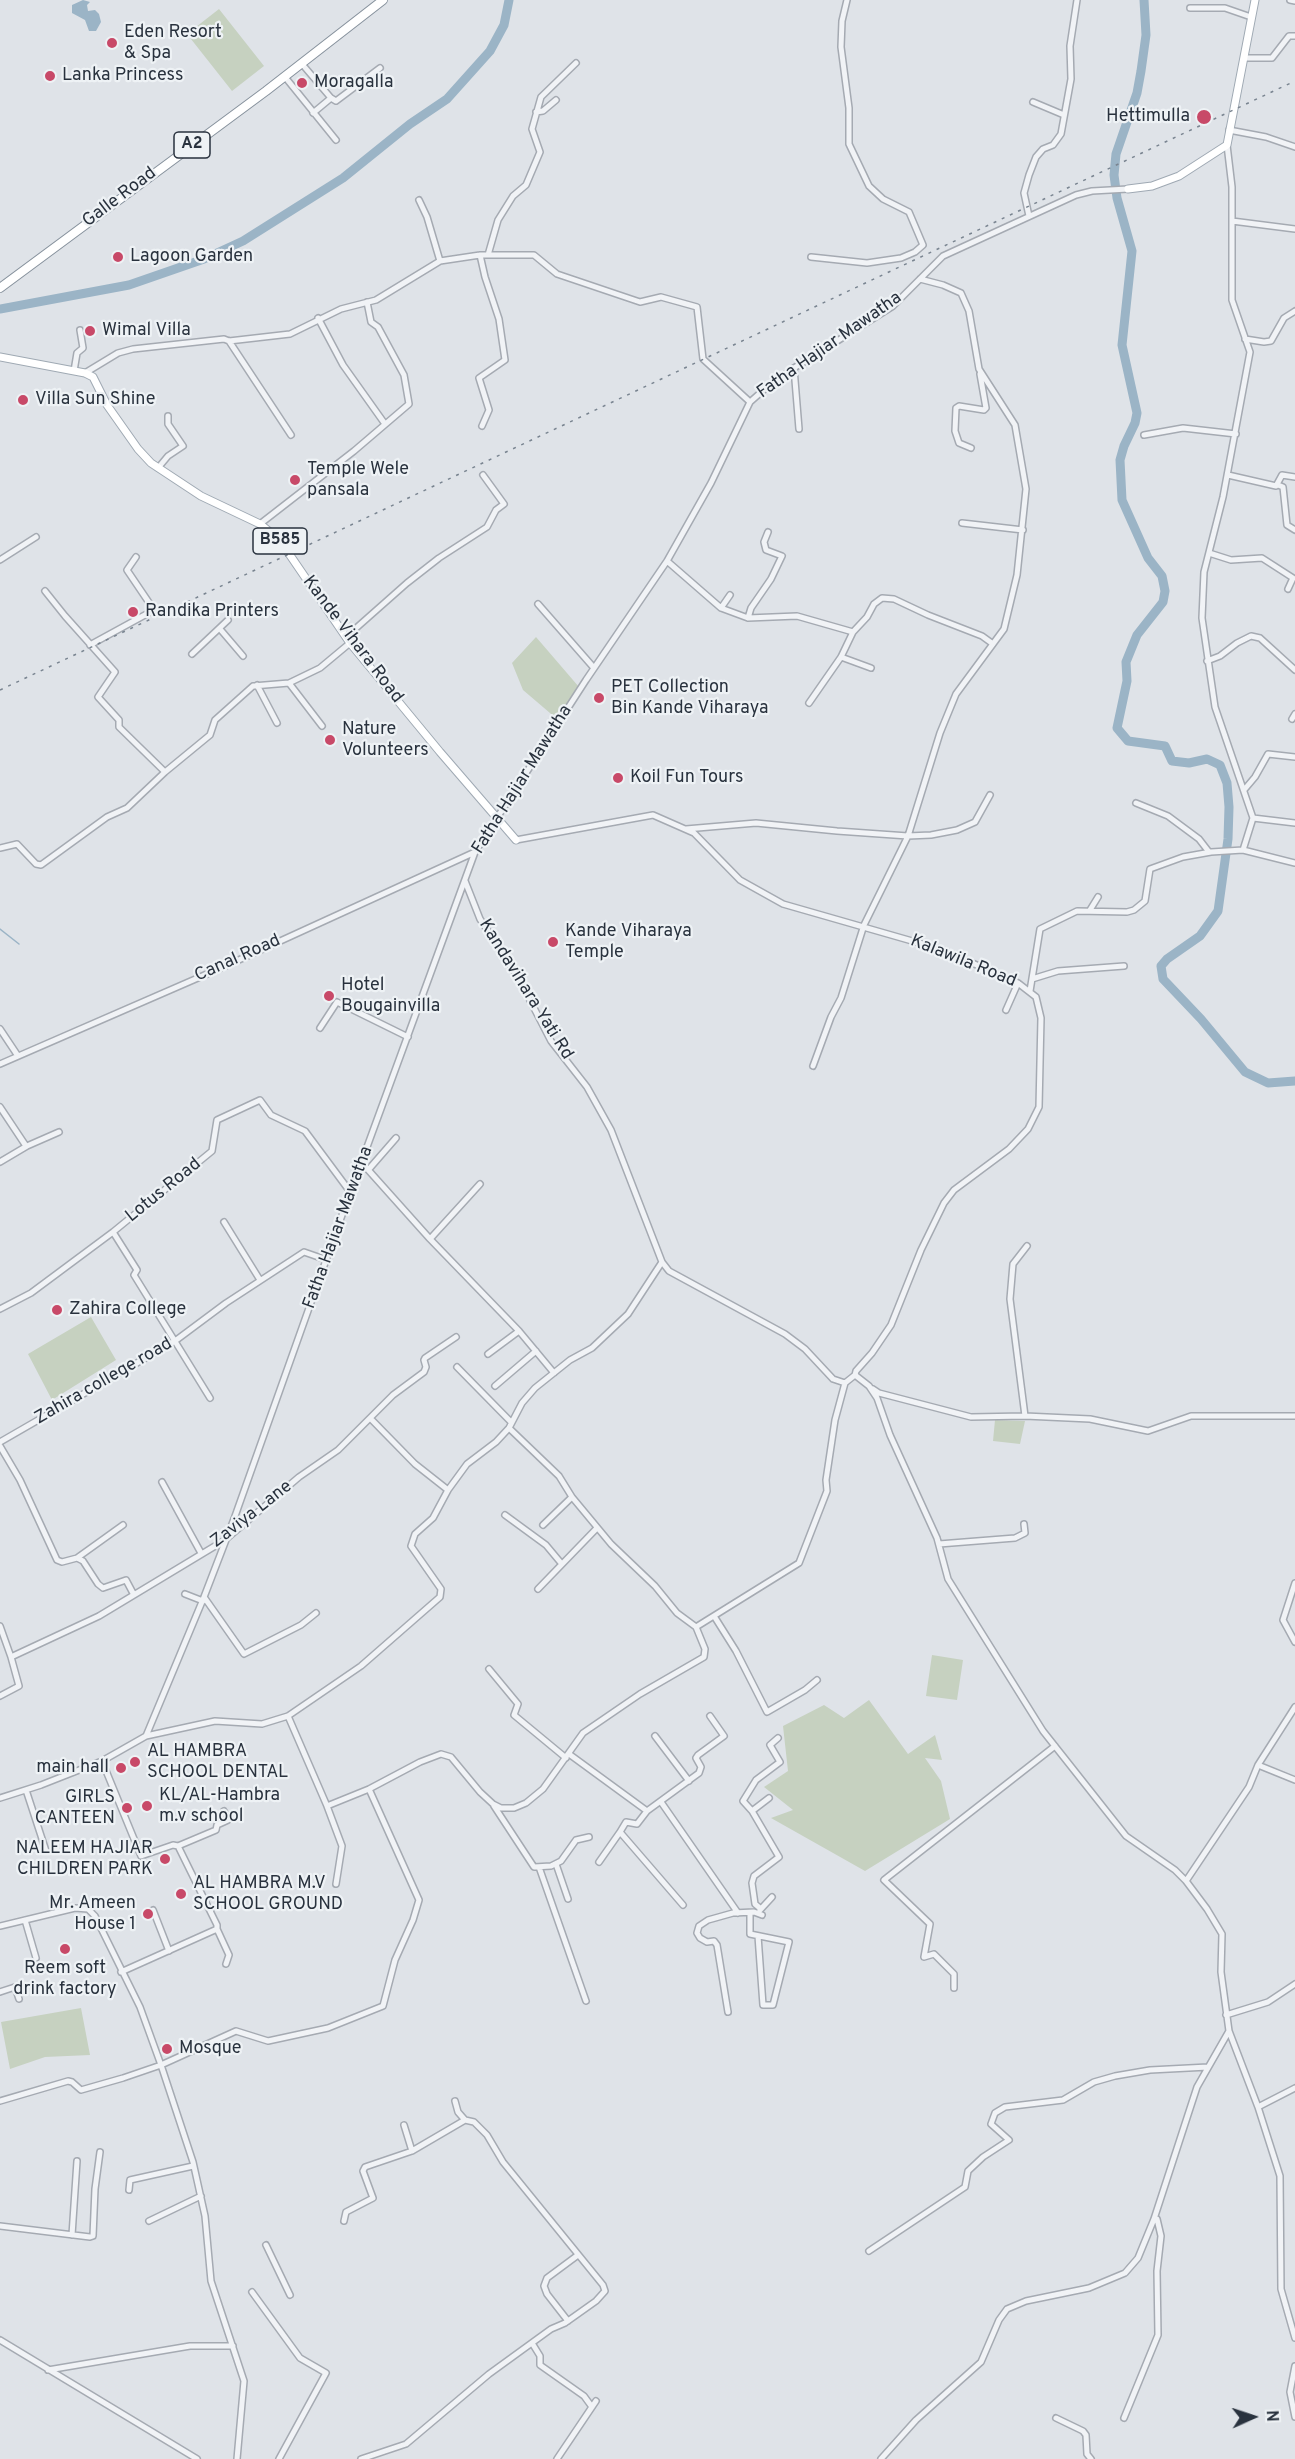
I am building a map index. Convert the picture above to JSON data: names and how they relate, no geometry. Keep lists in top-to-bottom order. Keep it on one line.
{"streets":{"highway":["A2","Galle Road"],"main road":["B585","Kande Vihara Road"],"street":["Fatha Hajiar Mawatha","Canal Road","Kalawila Road","Kandavihara Yati Rd","Lotus Road","Zahira college road","Zaviya Lane"]},"crossings":[["Fatha Hajiar Mawatha","Kande Vihara Road"],["Fatha Hajiar Mawatha","Canal Road"],["Fatha Hajiar Mawatha","Kandavihara Yati Rd"],["Fatha Hajiar Mawatha","Lotus Road"],["Fatha Hajiar Mawatha","Zahira college road"],["Fatha Hajiar Mawatha","Zaviya Lane"],["Kande Vihara Road","Kalawila Road"]],"places":["Eden Resort & Spa","Lanka Princess","Moragalla","Hettimulla","Lagoon Garden","Wimal Villa","Villa Sun Shine","Temple Wele pansala","Randika Printers","PET Collection Bin Kande Viharaya","Nature Volunteers","Koil Fun Tours","Kande Viharaya Temple","Hotel Bougainvilla","Zahira College","AL HAMBRA SCHOOL DENTAL","main hall","KL/AL-Hambra m.v school","GIRLS CANTEEN","NALEEM HAJIAR CHILDREN PARK","AL HAMBRA M.V SCHOOL GROUND","Mr. Ameen House 1","Reem soft drink factory","Mosque"],"north":"right"}
